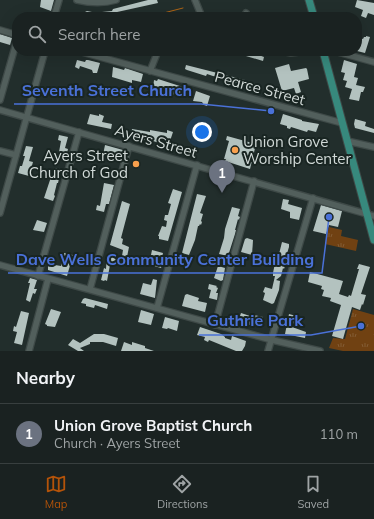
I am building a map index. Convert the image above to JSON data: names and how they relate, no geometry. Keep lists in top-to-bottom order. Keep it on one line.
{"streets":{"street":["Pearce Street","Ayers Street"]},"places":["Seventh Street Church","Union Grove Worship Center","Ayers Street Church of God","Dave Wells Community Center Building","Guthrie Park"],"page":{"search":"Search here","pins":"1","heading":"Nearby","list":[{"mark":"1","name":"Union Grove Baptist Church","note":"Church · Ayers Street","value":"110 m"}],"nav":["Map","Directions","Saved"]}}
